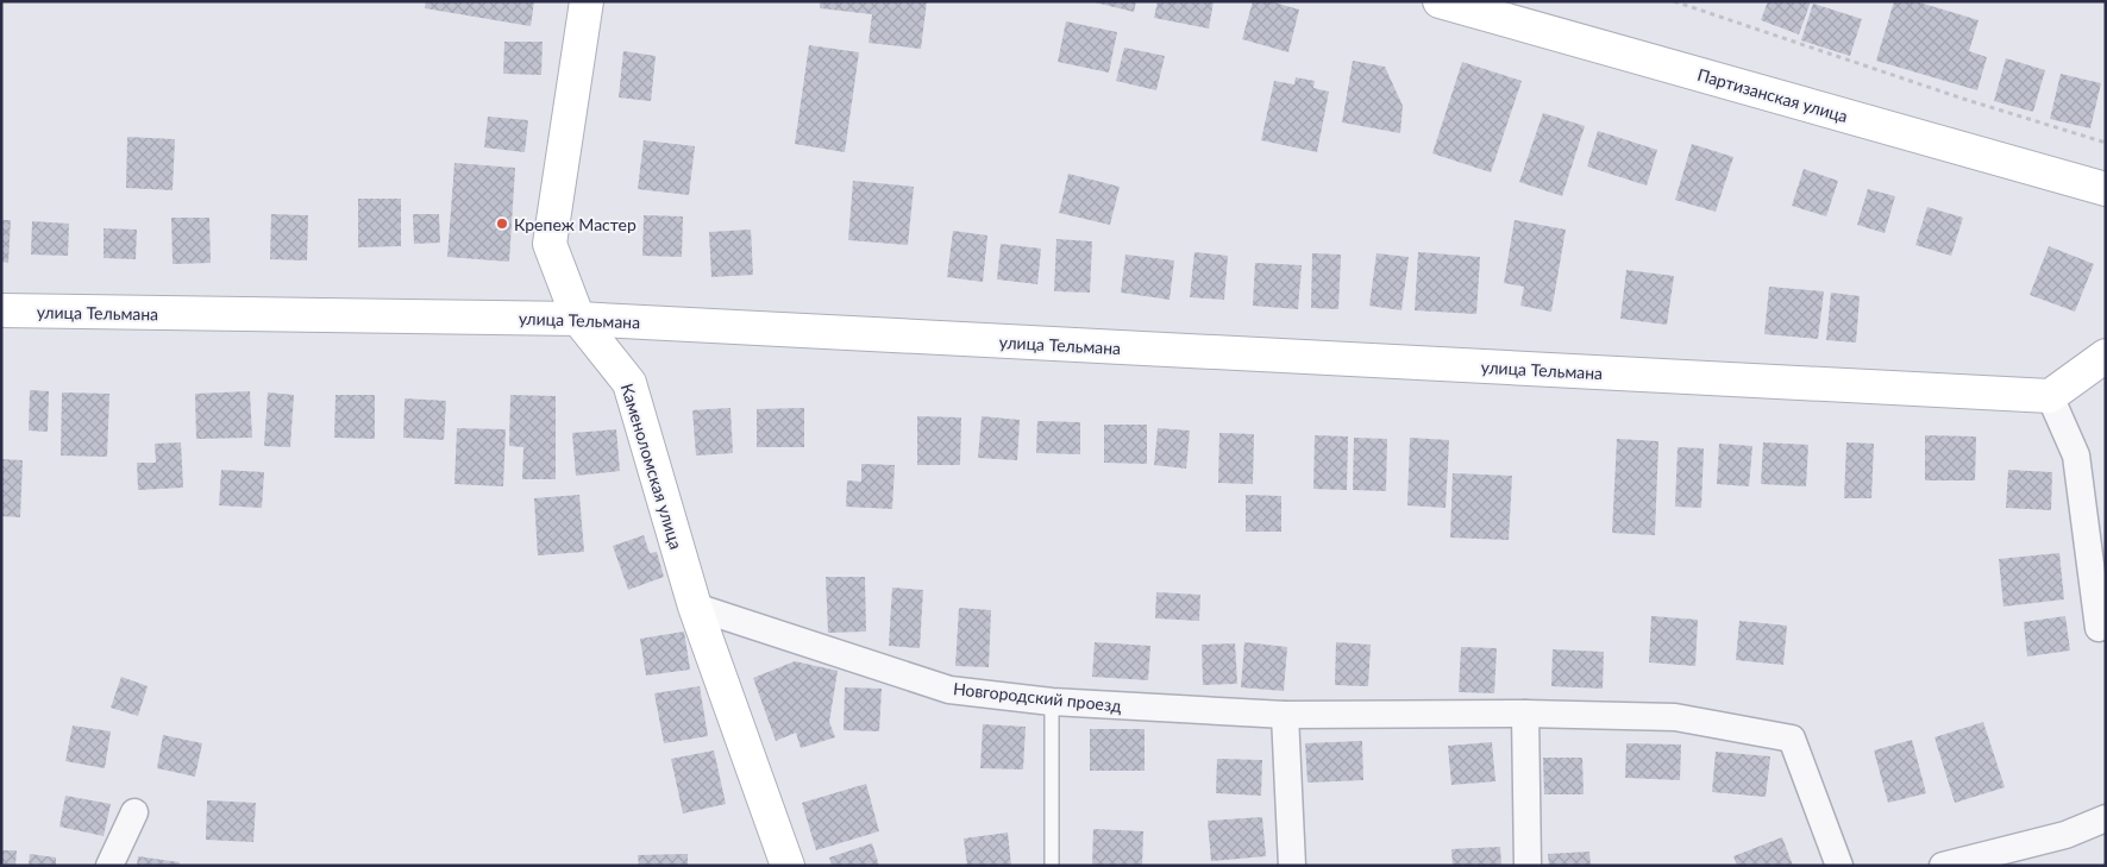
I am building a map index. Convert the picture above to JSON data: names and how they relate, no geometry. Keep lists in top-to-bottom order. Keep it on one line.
{"streets":{"street":["Партизанская улица","улица Тельмана","Каменоломская улица","Новгородский проезд"]},"crossings":[["улица Тельмана","Каменоломская улица"],["Каменоломская улица","Новгородский проезд"]],"places":["Крепеж Мастер"]}
